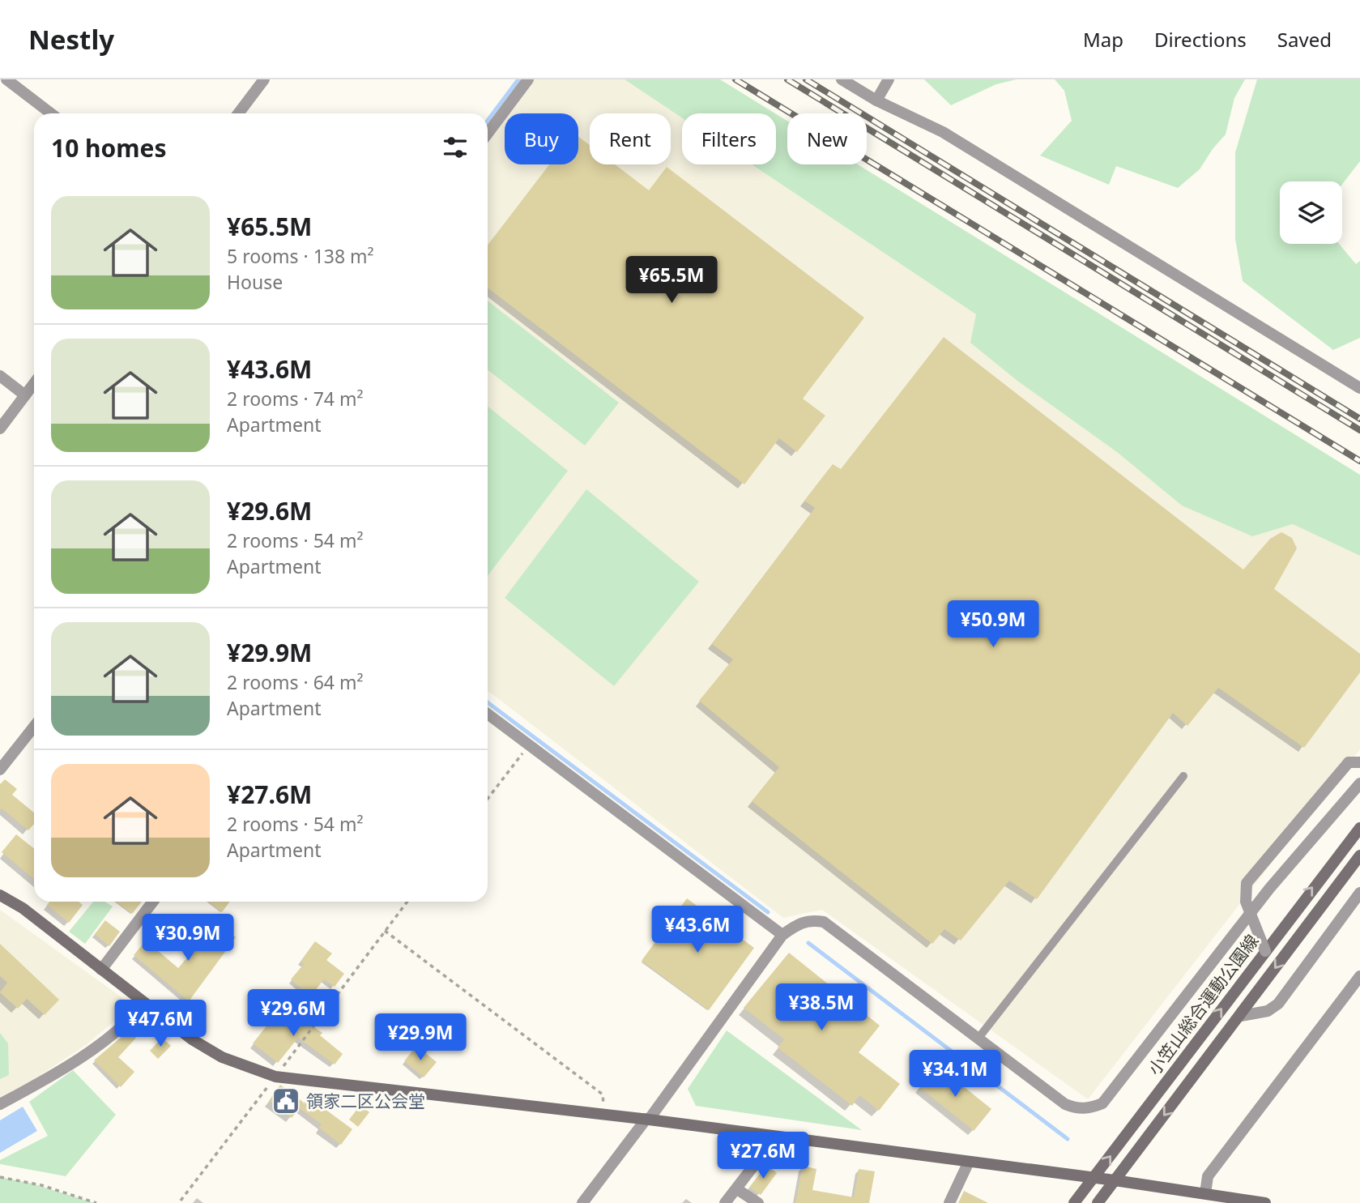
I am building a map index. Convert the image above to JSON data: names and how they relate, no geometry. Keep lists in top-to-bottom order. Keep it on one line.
{"streets":{"street":["小笠山総合運動公園線"]},"places":{"public building":["領家二区公会堂"]},"page":{"header":"Nestly","nav":["Map","Directions","Saved"],"chip":["Buy","Rent","Filters","New"],"heading":"10 homes","list":[{"name":"¥65.5M","note":"5 rooms · 138 m² · House"},{"name":"¥43.6M","note":"2 rooms · 74 m² · Apartment"},{"name":"¥29.6M","note":"2 rooms · 54 m² · Apartment"},{"name":"¥29.9M","note":"2 rooms · 64 m² · Apartment"},{"name":"¥27.6M","note":"2 rooms · 54 m² · Apartment"}],"price":["¥65.5M","¥50.9M","¥43.6M","¥30.9M","¥38.5M","¥29.6M","¥47.6M","¥29.9M","¥34.1M","¥27.6M"]}}
